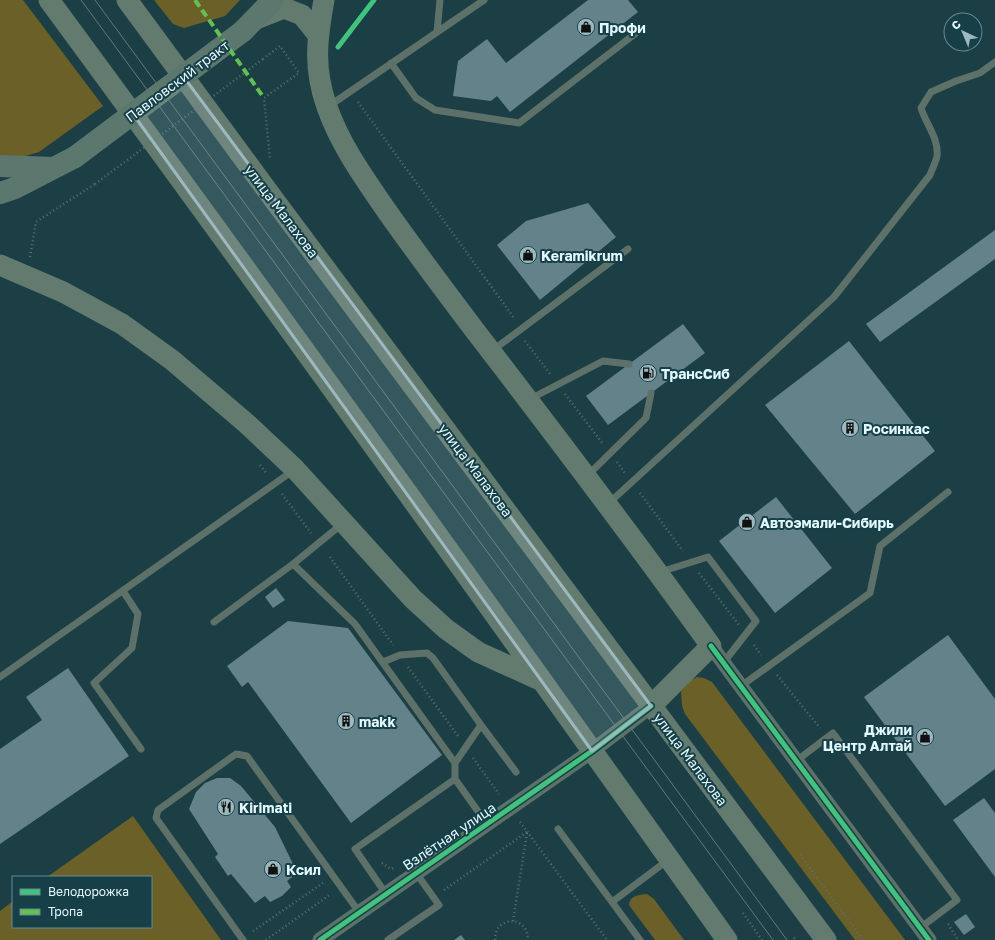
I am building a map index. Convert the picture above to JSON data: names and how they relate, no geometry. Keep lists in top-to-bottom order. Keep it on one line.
{"streets":{"main road":["Павловский тракт","улица Малахова"],"street":["Взлётная улица"]},"crossings":[["улица Малахова","Взлётная улица"]],"places":{"shop":["Профи","Keramikrum","Автоэмали-Сибирь","Джили Центр Алтай","Ксил"],"fuel station":["ТрансСиб"],"building":["Росинкас","makk"],"restaurant":["Kirimati"]},"legend":["Велодорожка","Тропа"],"north":"top left"}
